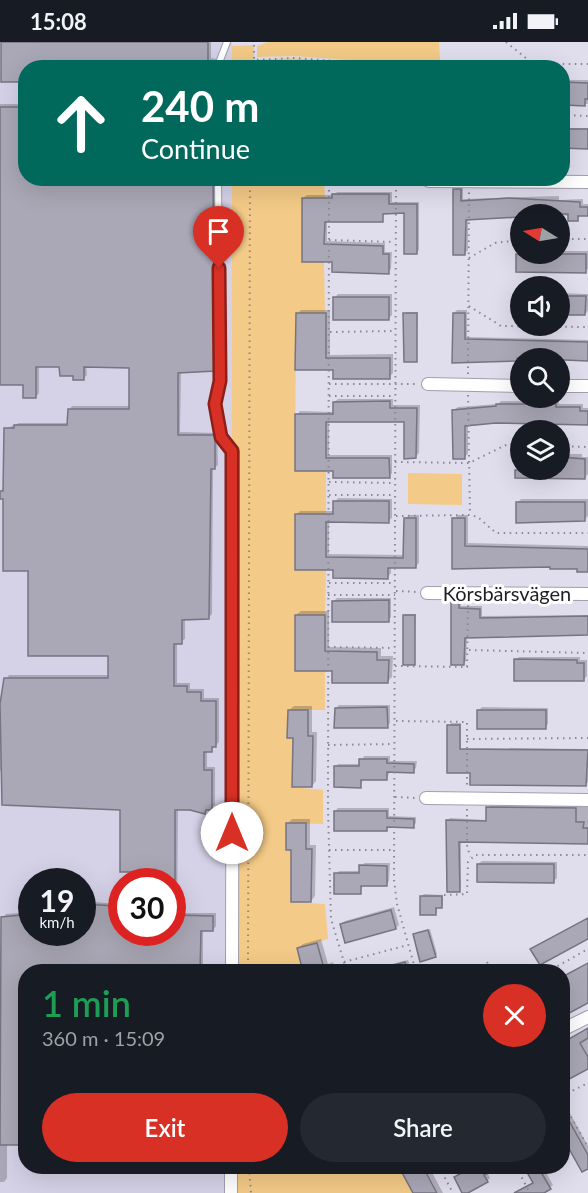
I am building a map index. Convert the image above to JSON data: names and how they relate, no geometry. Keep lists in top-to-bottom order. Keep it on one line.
{"streets":{"street":["Körsbärsvägen"]},"north":"left","page":{"status":"15:08","turn":["240 m","Continue"],"speed":"19 km/h","limit":"30","heading":["1 min","360 m · 15:09"],"buttons":["Exit","Share"]}}
